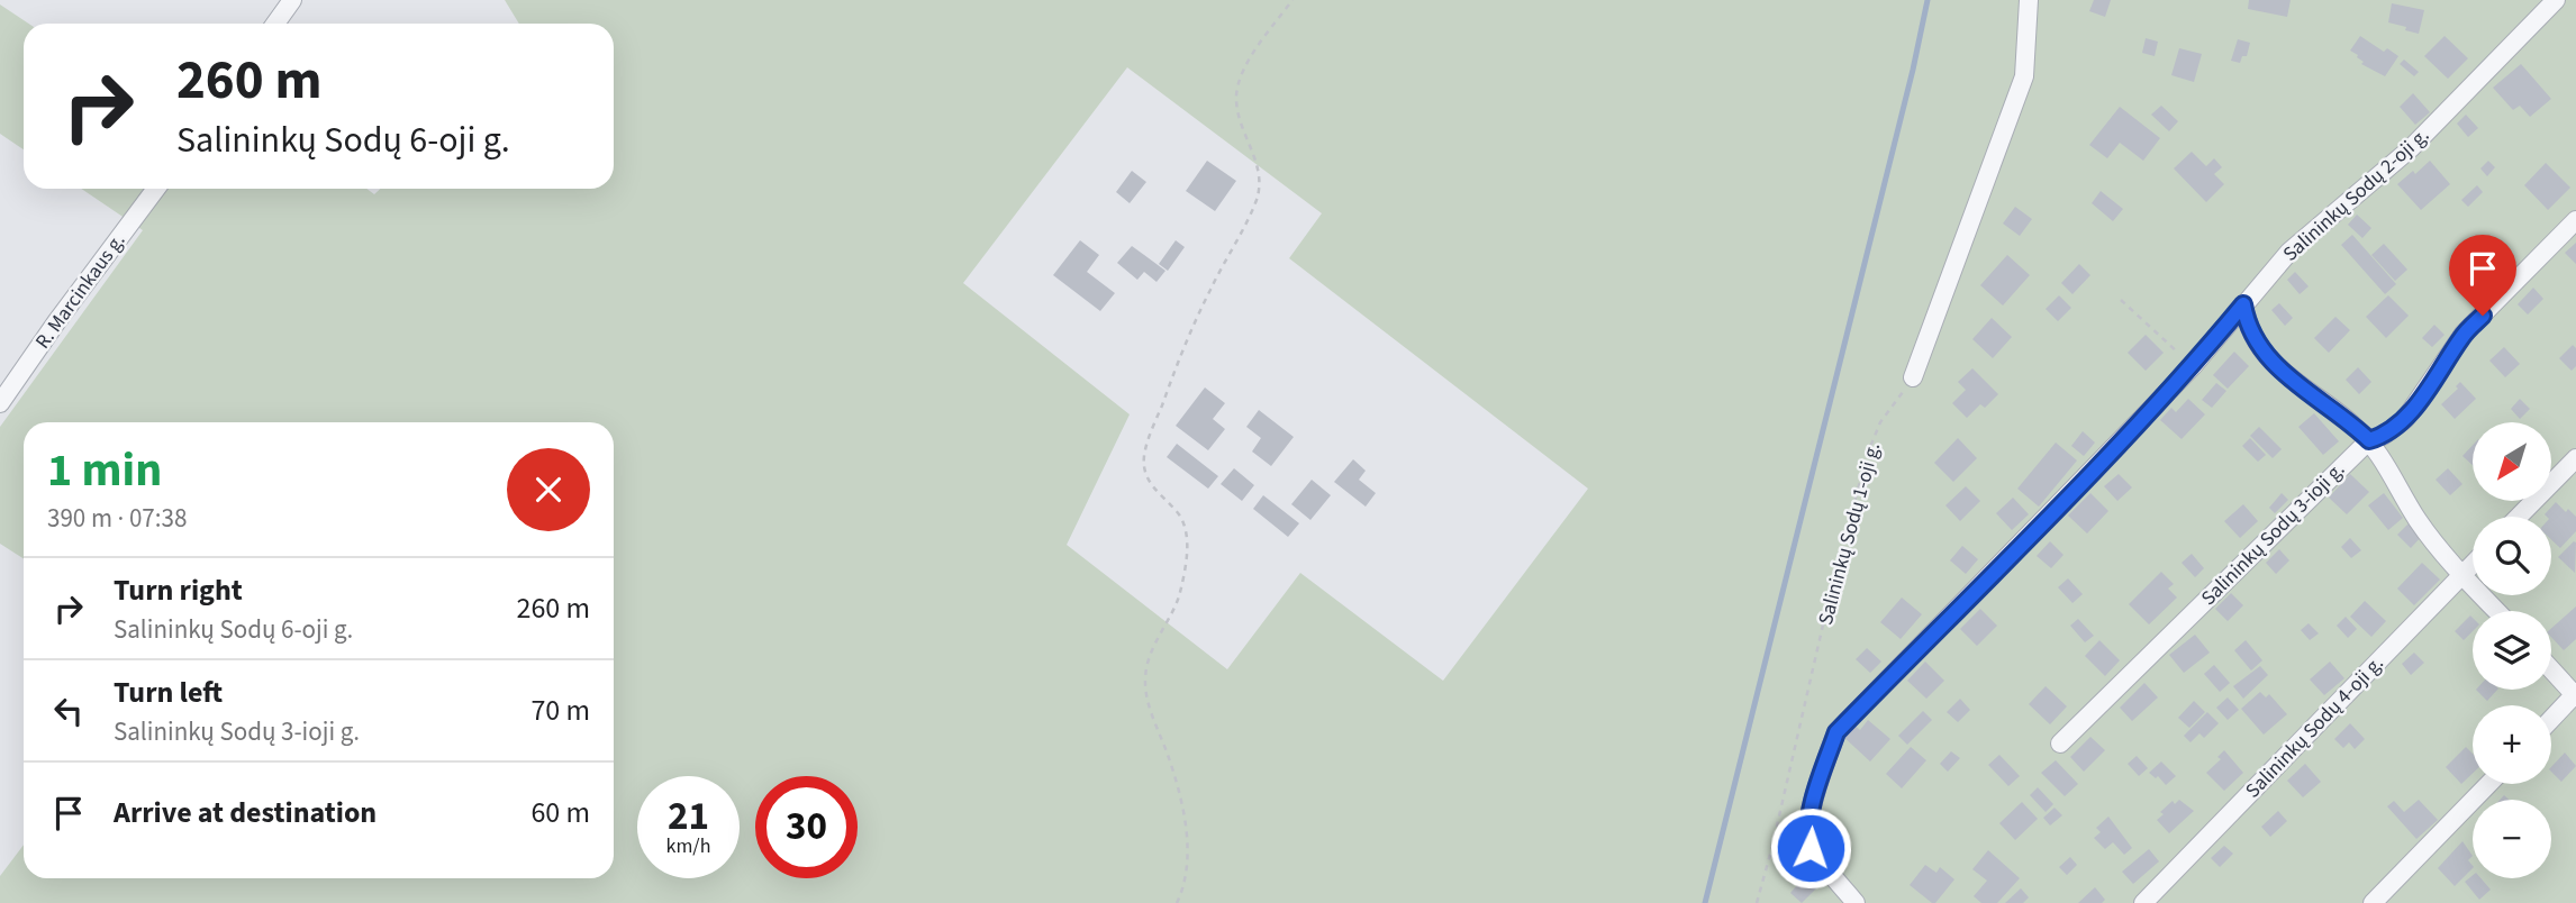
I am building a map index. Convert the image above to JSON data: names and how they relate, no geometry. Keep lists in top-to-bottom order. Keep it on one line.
{"streets":{"street":["Salininkų Sodų 2-oji g.","R. Marcinkaus g.","Salininkų Sodų 3-ioji g.","Salininkų Sodų 4-oji g."],"path":["Salininkų Sodų 1-oji g."]},"north":"bottom left","page":{"turn":["260 m","Salininkų Sodų 6-oji g."],"map_buttons":["+","−"],"heading":["1 min","390 m · 07:38"],"list":[{"name":"Turn right","note":"Salininkų Sodų 6-oji g.","value":"260 m"},{"name":"Turn left","note":"Salininkų Sodų 3-ioji g.","value":"70 m"},{"name":"Arrive at destination","value":"60 m"}],"speed":"21 km/h","limit":"30"}}
